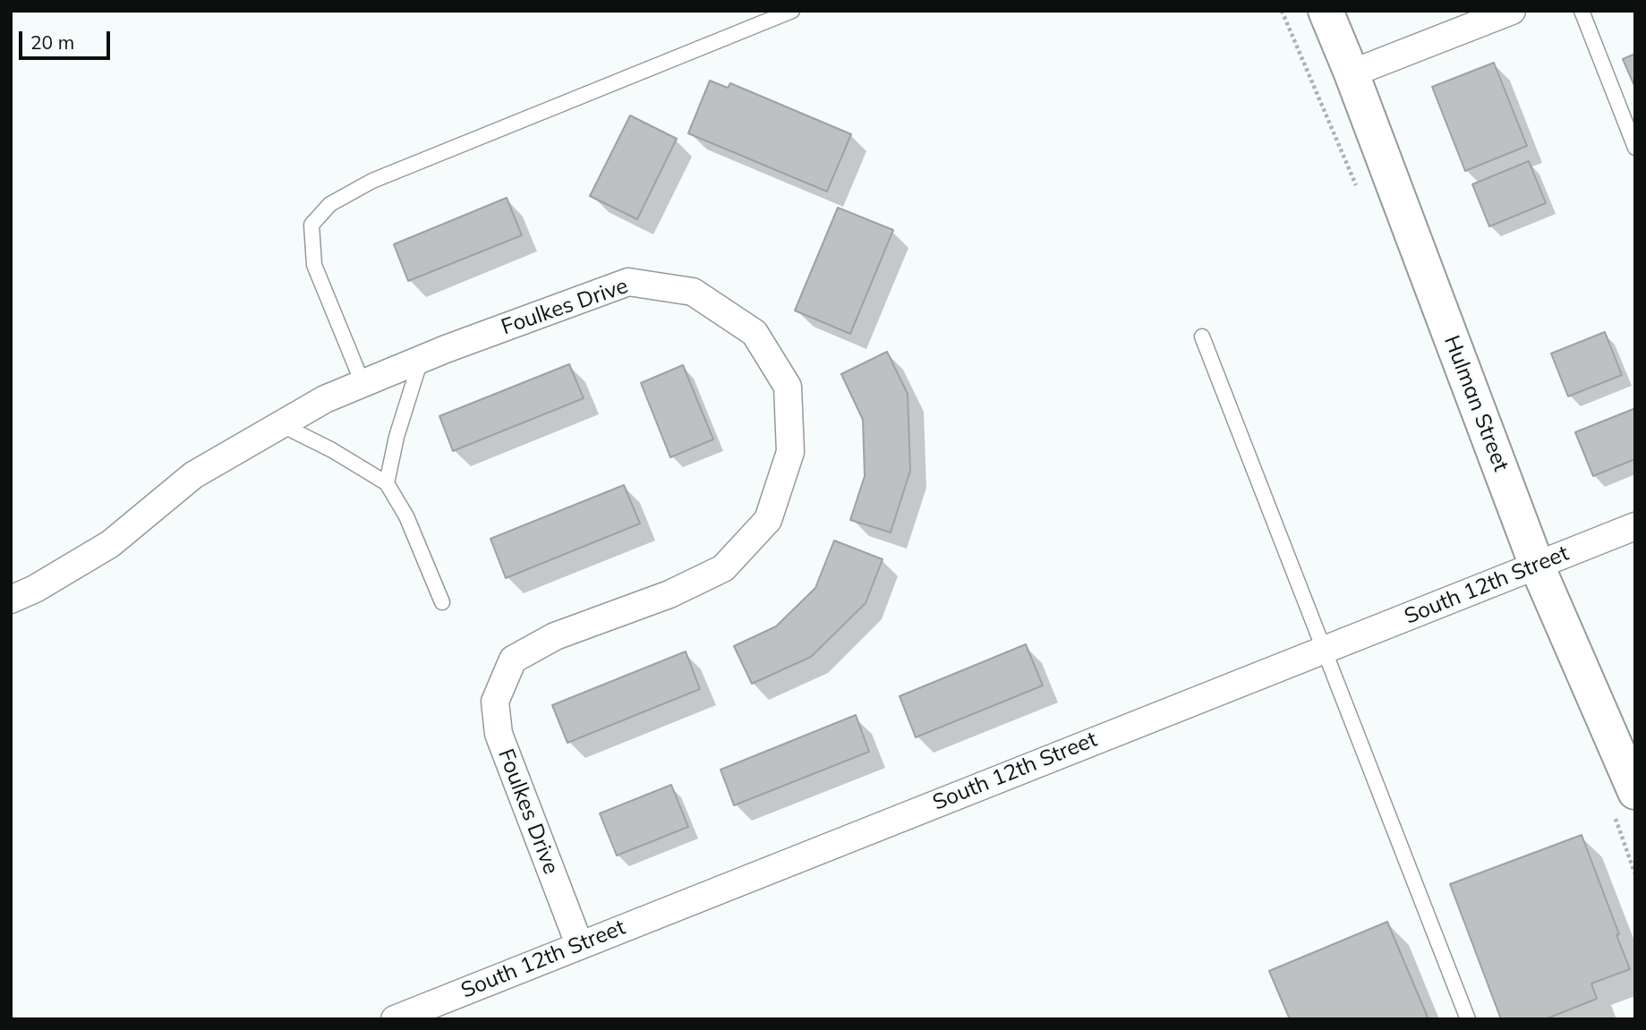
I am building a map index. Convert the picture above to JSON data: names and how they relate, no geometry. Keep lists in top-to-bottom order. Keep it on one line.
{"streets":{"street":["Foulkes Drive","Hulman Street","South 12th Street"]},"crossings":[["Foulkes Drive","South 12th Street"],["Hulman Street","South 12th Street"]],"scale_bar":"20 m"}
